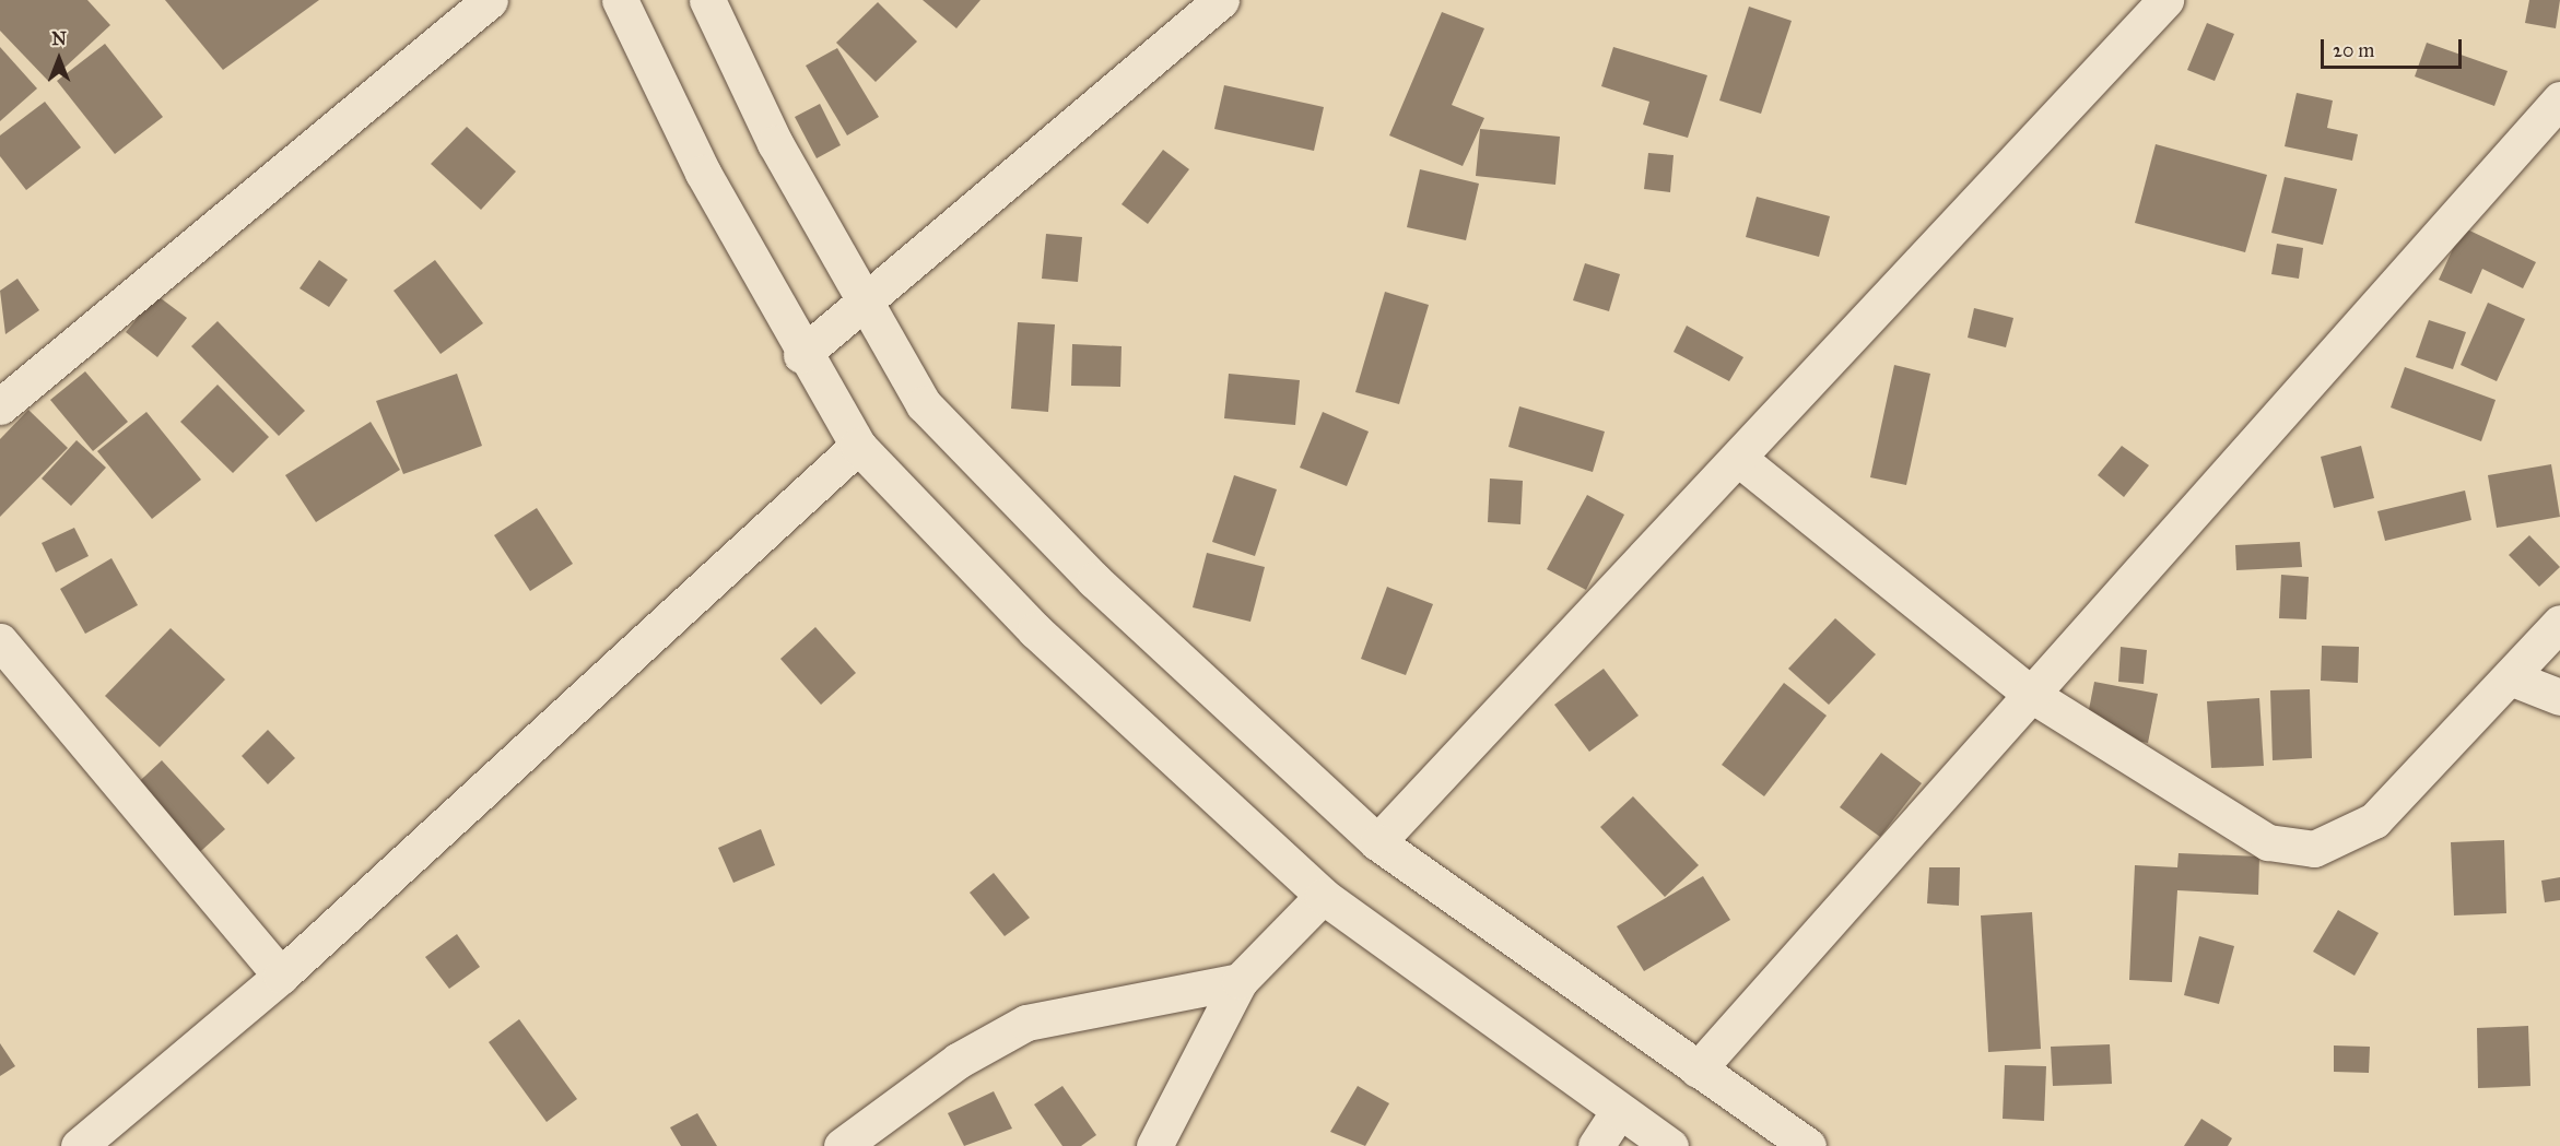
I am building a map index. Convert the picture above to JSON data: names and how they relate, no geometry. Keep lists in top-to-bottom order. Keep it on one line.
{"scale_bar":"20 m","north":"top"}
